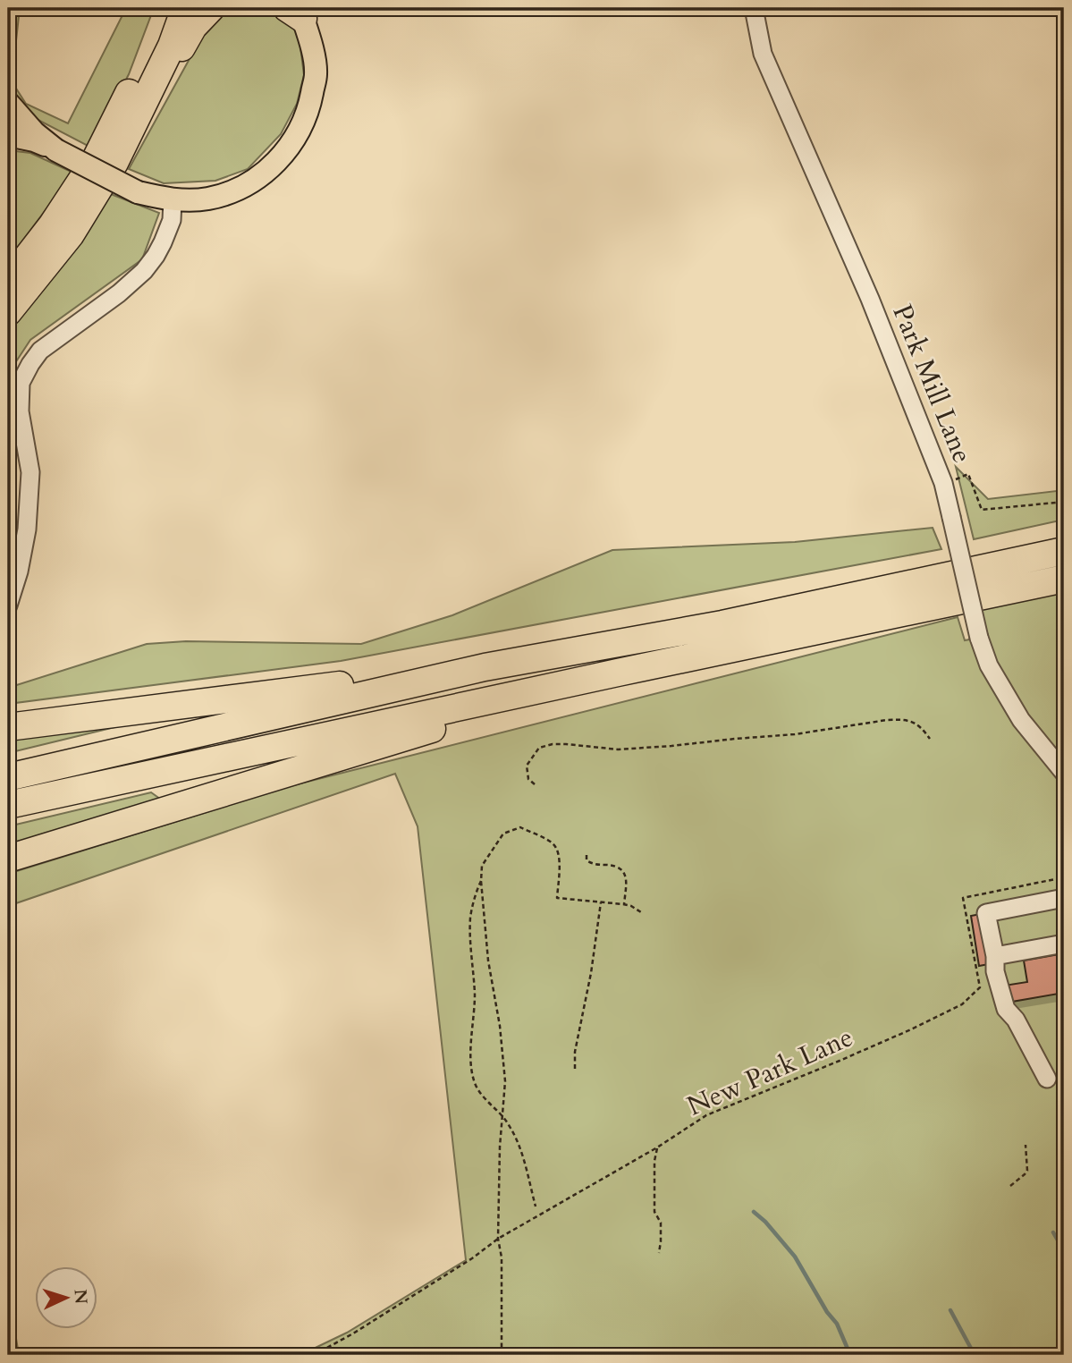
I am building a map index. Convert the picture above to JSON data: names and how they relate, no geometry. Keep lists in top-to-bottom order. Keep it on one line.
{"streets":{"street":["Park Mill Lane"],"path":["New Park Lane"]},"north":"right"}
